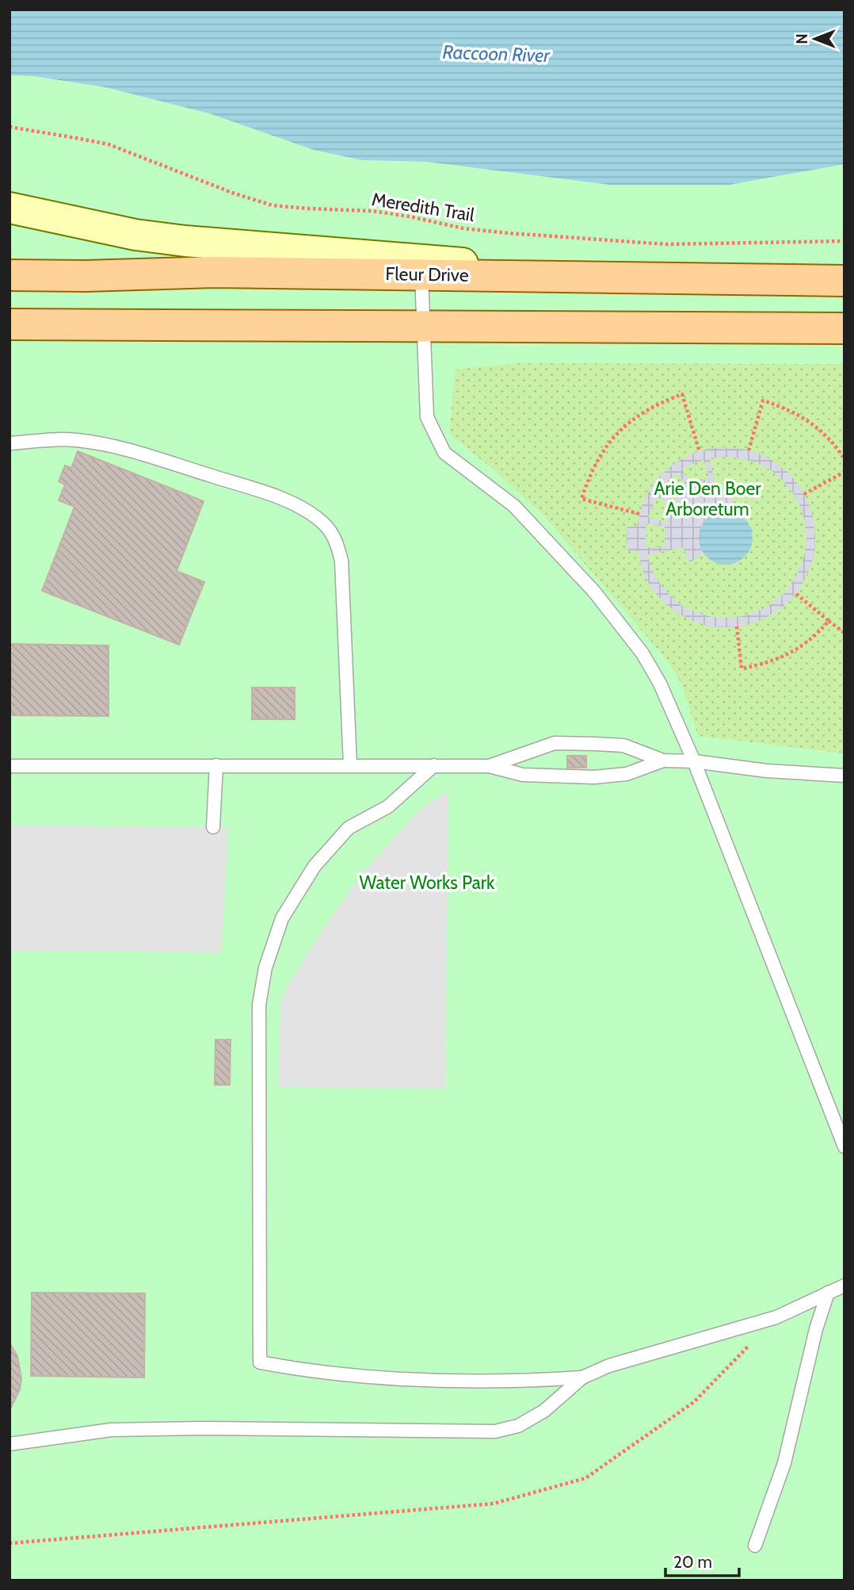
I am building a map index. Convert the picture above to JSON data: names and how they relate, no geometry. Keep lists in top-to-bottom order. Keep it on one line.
{"streets":{"main road":["Fleur Drive"],"path":["Meredith Trail"]},"water":["Raccoon River"],"parks":["Arie Den Boer Arboretum","Water Works Park"],"scale_bar":"20 m","north":"left"}
